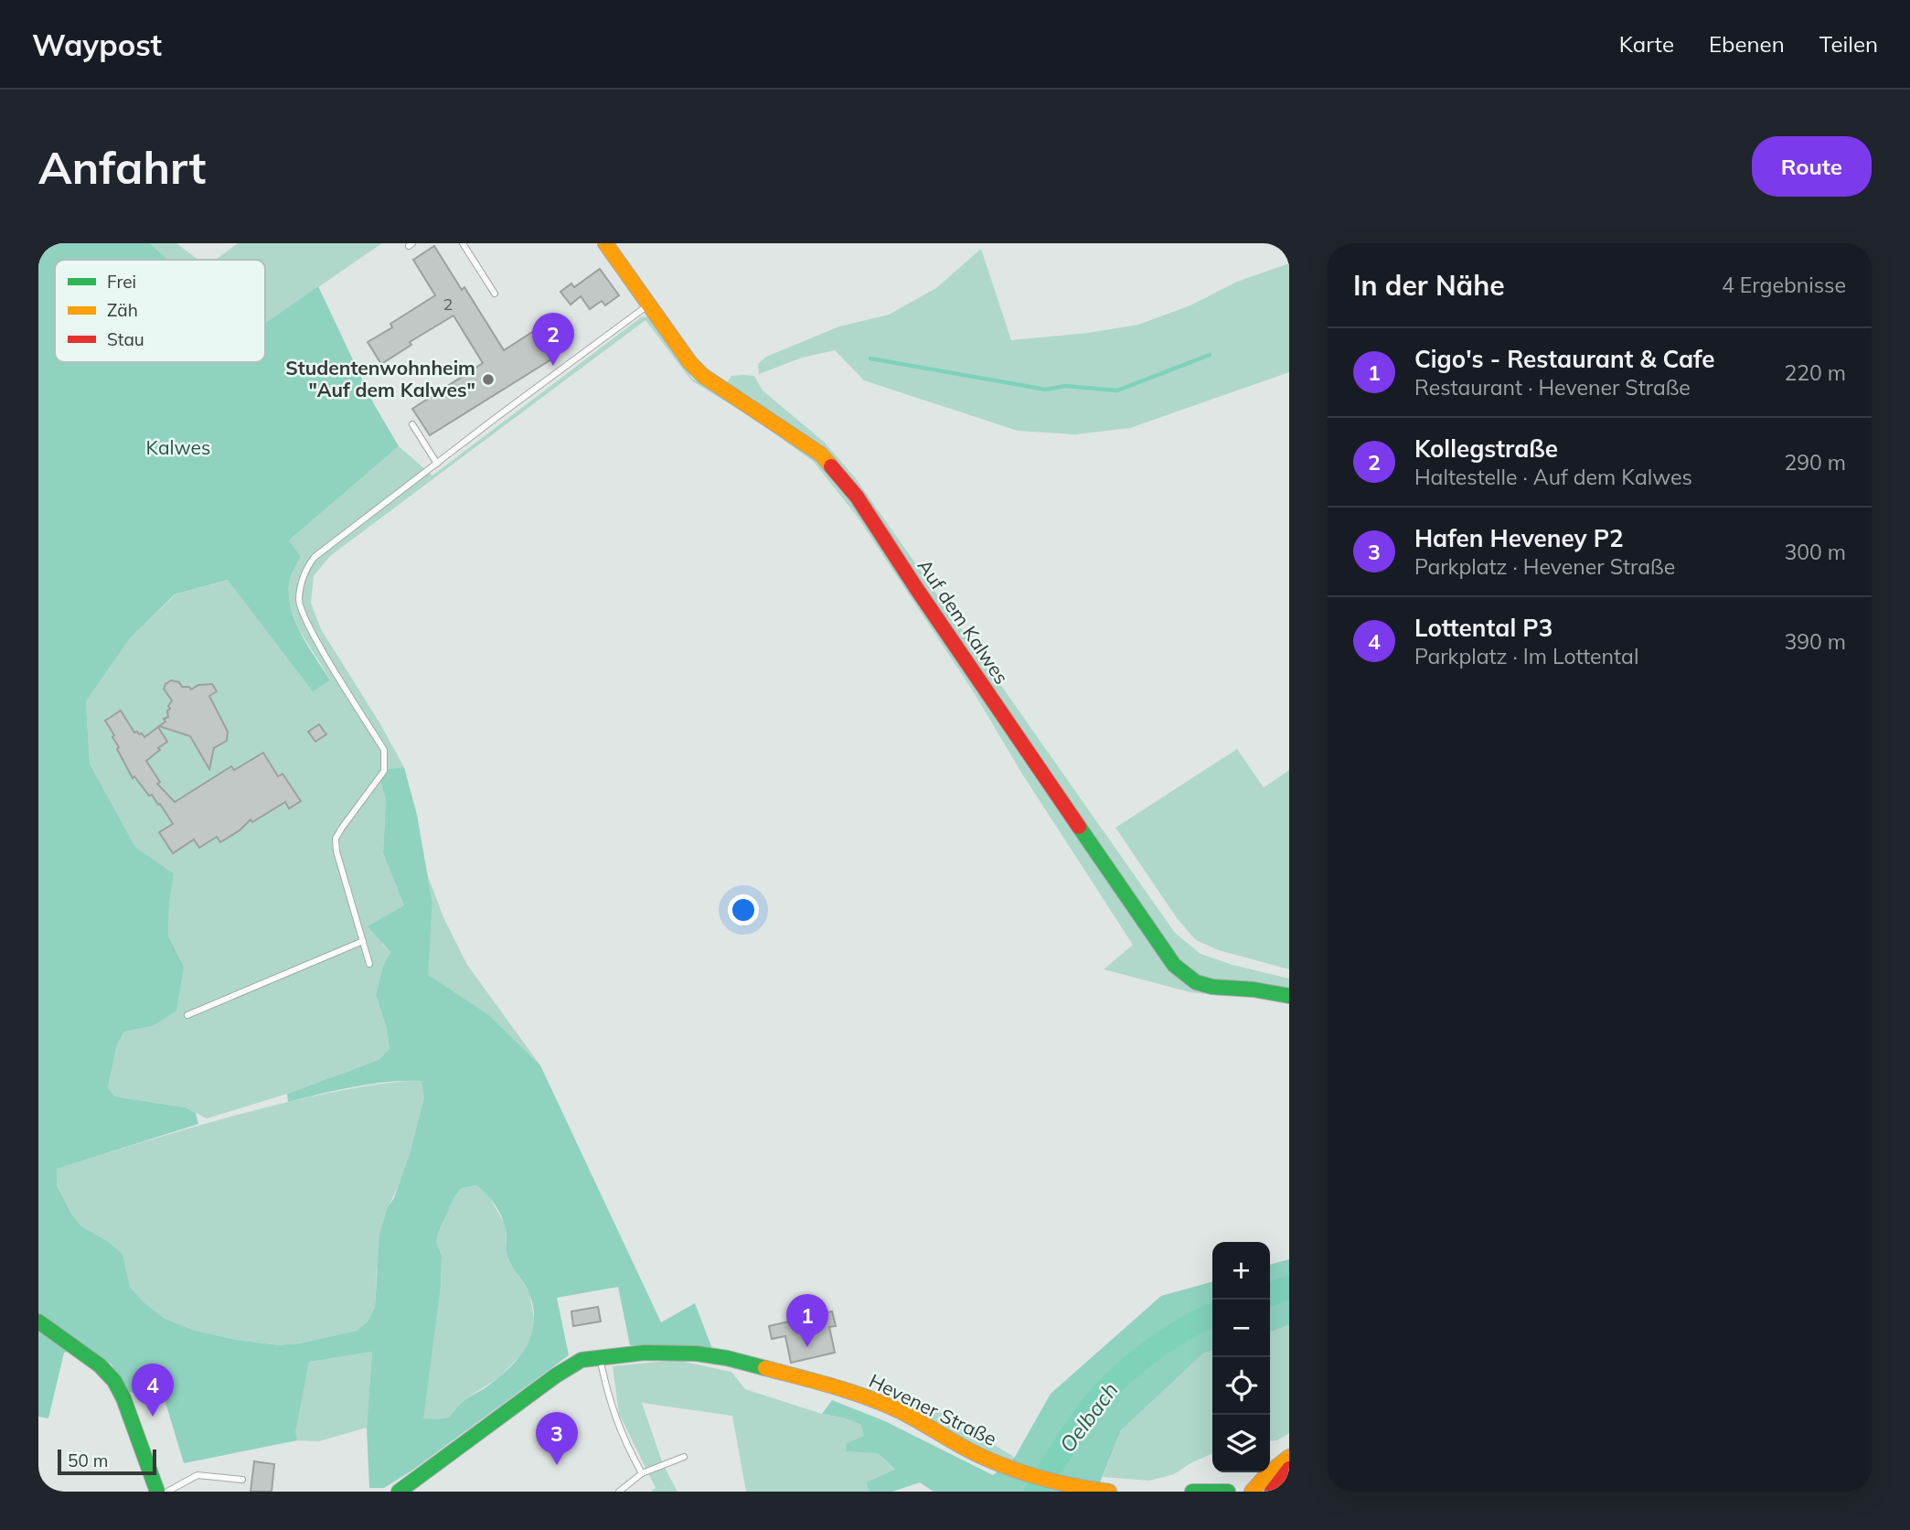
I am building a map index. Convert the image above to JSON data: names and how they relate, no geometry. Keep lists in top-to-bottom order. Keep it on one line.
{"streets":{"street":["Auf dem Kalwes","Hevener Straße"]},"water":["Oelbach"],"parks":["Kalwes"],"places":["Studentenwohnheim \"Auf dem Kalwes\""],"house_numbers":["2"],"legend":["Frei","Zäh","Stau"],"scale_bar":"50 m","page":{"header":"Waypost","nav":["Karte","Ebenen","Teilen"],"buttons":"Route","title":"Anfahrt","heading":["In der Nähe","4 Ergebnisse"],"pins":["2","1","4","3"],"list":[{"mark":"1","name":"Cigo's - Restaurant & Cafe","note":"Restaurant · Hevener Straße","value":"220 m"},{"mark":"2","name":"Kollegstraße","note":"Haltestelle · Auf dem Kalwes","value":"290 m"},{"mark":"3","name":"Hafen Heveney P2","note":"Parkplatz · Hevener Straße","value":"300 m"},{"mark":"4","name":"Lottental P3","note":"Parkplatz · Im Lottental","value":"390 m"}],"map_buttons":["+","−"],"scale":"50 m"}}
